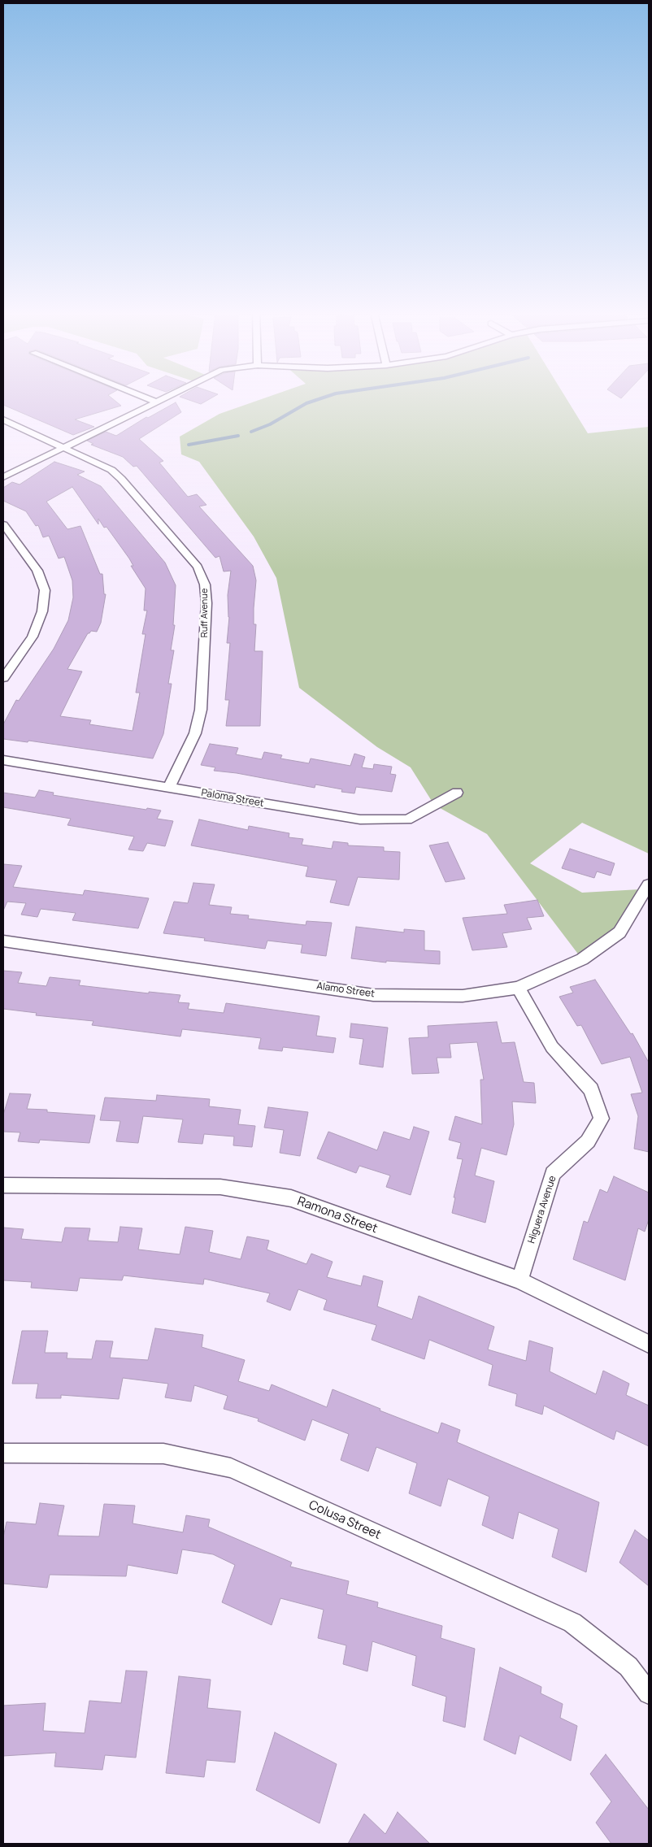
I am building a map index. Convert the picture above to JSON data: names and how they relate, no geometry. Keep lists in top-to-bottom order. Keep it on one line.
{"streets":{"street":["Ruff Avenue","Paloma Street","Alamo Street","Higuera Avenue","Ramona Street","Colusa Street"]},"crossings":[["Ruff Avenue","Paloma Street"],["Alamo Street","Higuera Avenue"],["Higuera Avenue","Ramona Street"]]}
